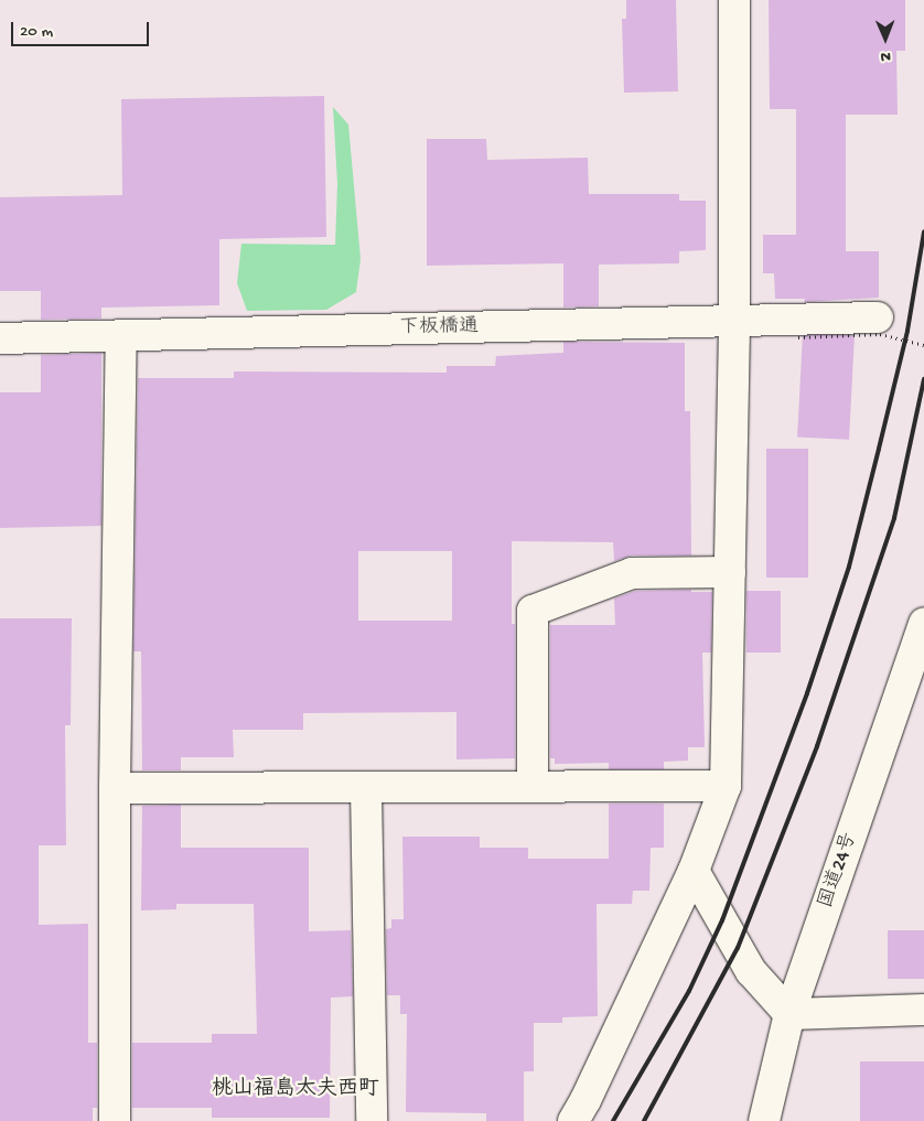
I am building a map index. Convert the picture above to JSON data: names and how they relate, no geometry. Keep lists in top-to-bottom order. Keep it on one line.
{"streets":{"main road":["下板橋通","国道24号"]},"districts":["桃山福島太夫西町"],"scale_bar":"20 m","north":"bottom"}
